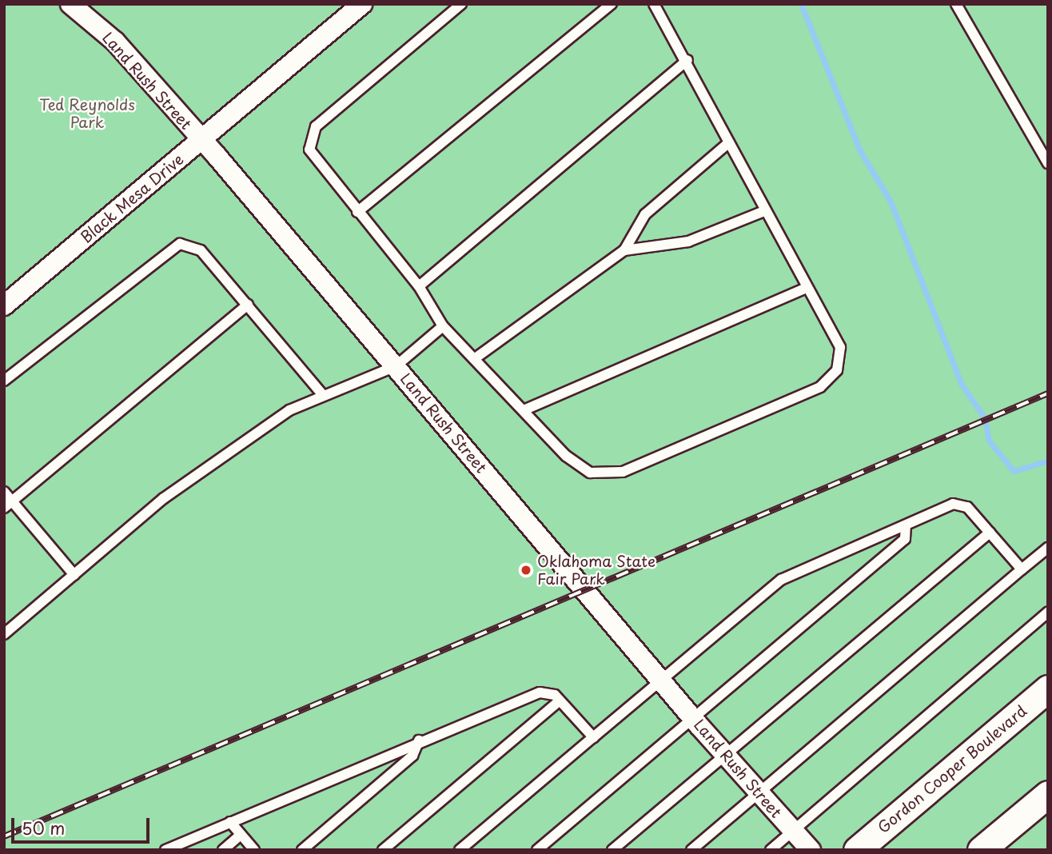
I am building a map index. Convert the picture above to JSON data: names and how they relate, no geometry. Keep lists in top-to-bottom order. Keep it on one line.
{"streets":{"street":["Land Rush Street","Black Mesa Drive","Gordon Cooper Boulevard"]},"crossings":[["Land Rush Street","Black Mesa Drive"]],"parks":["Ted Reynolds Park"],"places":["Oklahoma State Fair Park"],"scale_bar":"50 m"}
